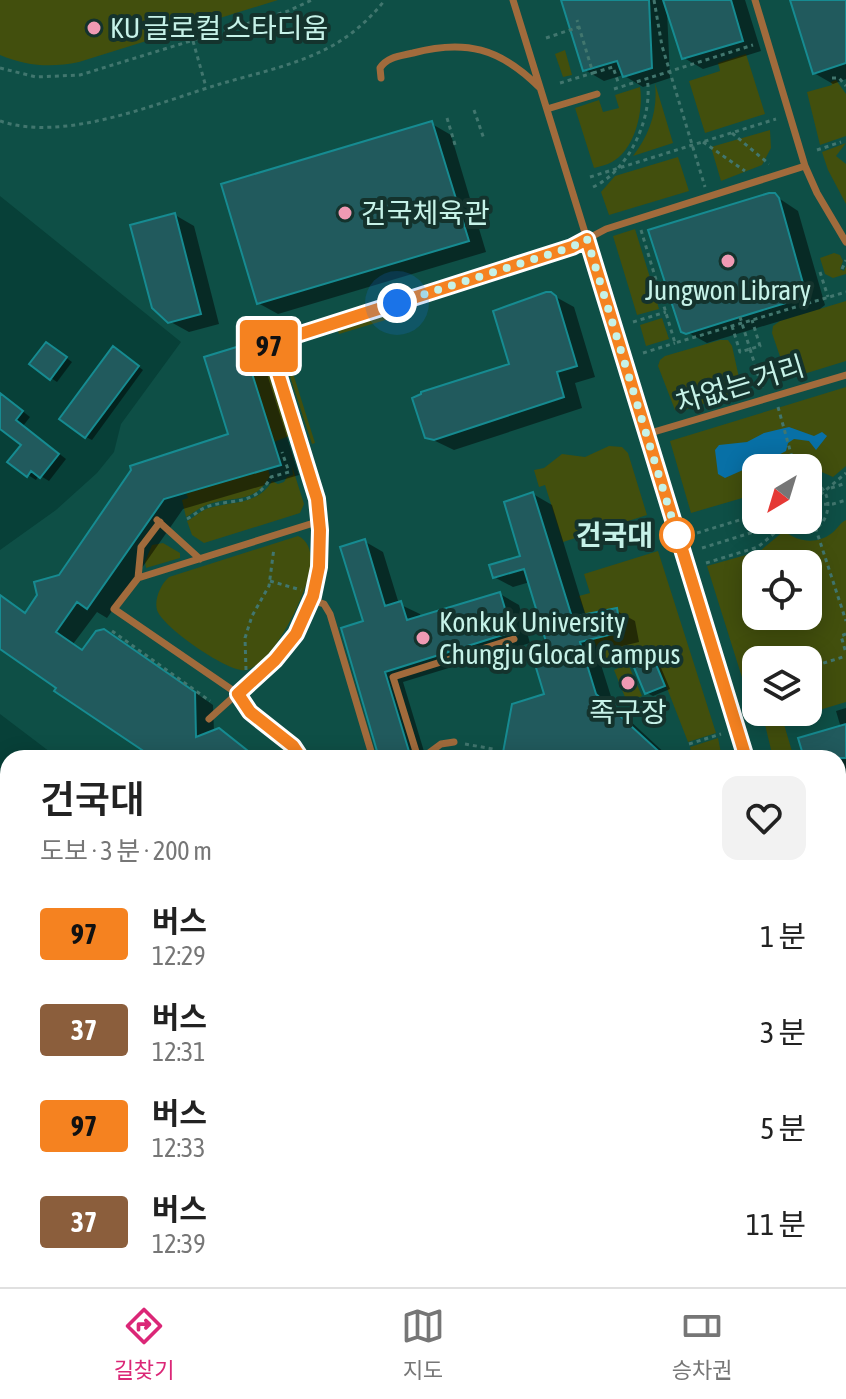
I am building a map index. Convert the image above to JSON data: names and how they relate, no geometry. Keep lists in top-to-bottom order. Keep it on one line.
{"streets":{"lane":["차없는 거리"]},"places":["KU 글로컬 스타디움","건국체육관","Jungwon Library","건국대","Konkuk University Chungju Glocal Campus","족구장"],"lines":["bus line 97"],"north":"bottom left","page":{"on_map":"97","heading":["건국대","도보 · 3 분 · 200 m"],"list":[{"mark":"97","name":"버스","note":"12:29","value":"1 분"},{"mark":"37","name":"버스","note":"12:31","value":"3 분"},{"mark":"97","name":"버스","note":"12:33","value":"5 분"},{"mark":"37","name":"버스","note":"12:39","value":"11 분"}],"tabs":["길찾기","지도","승차권"]}}
